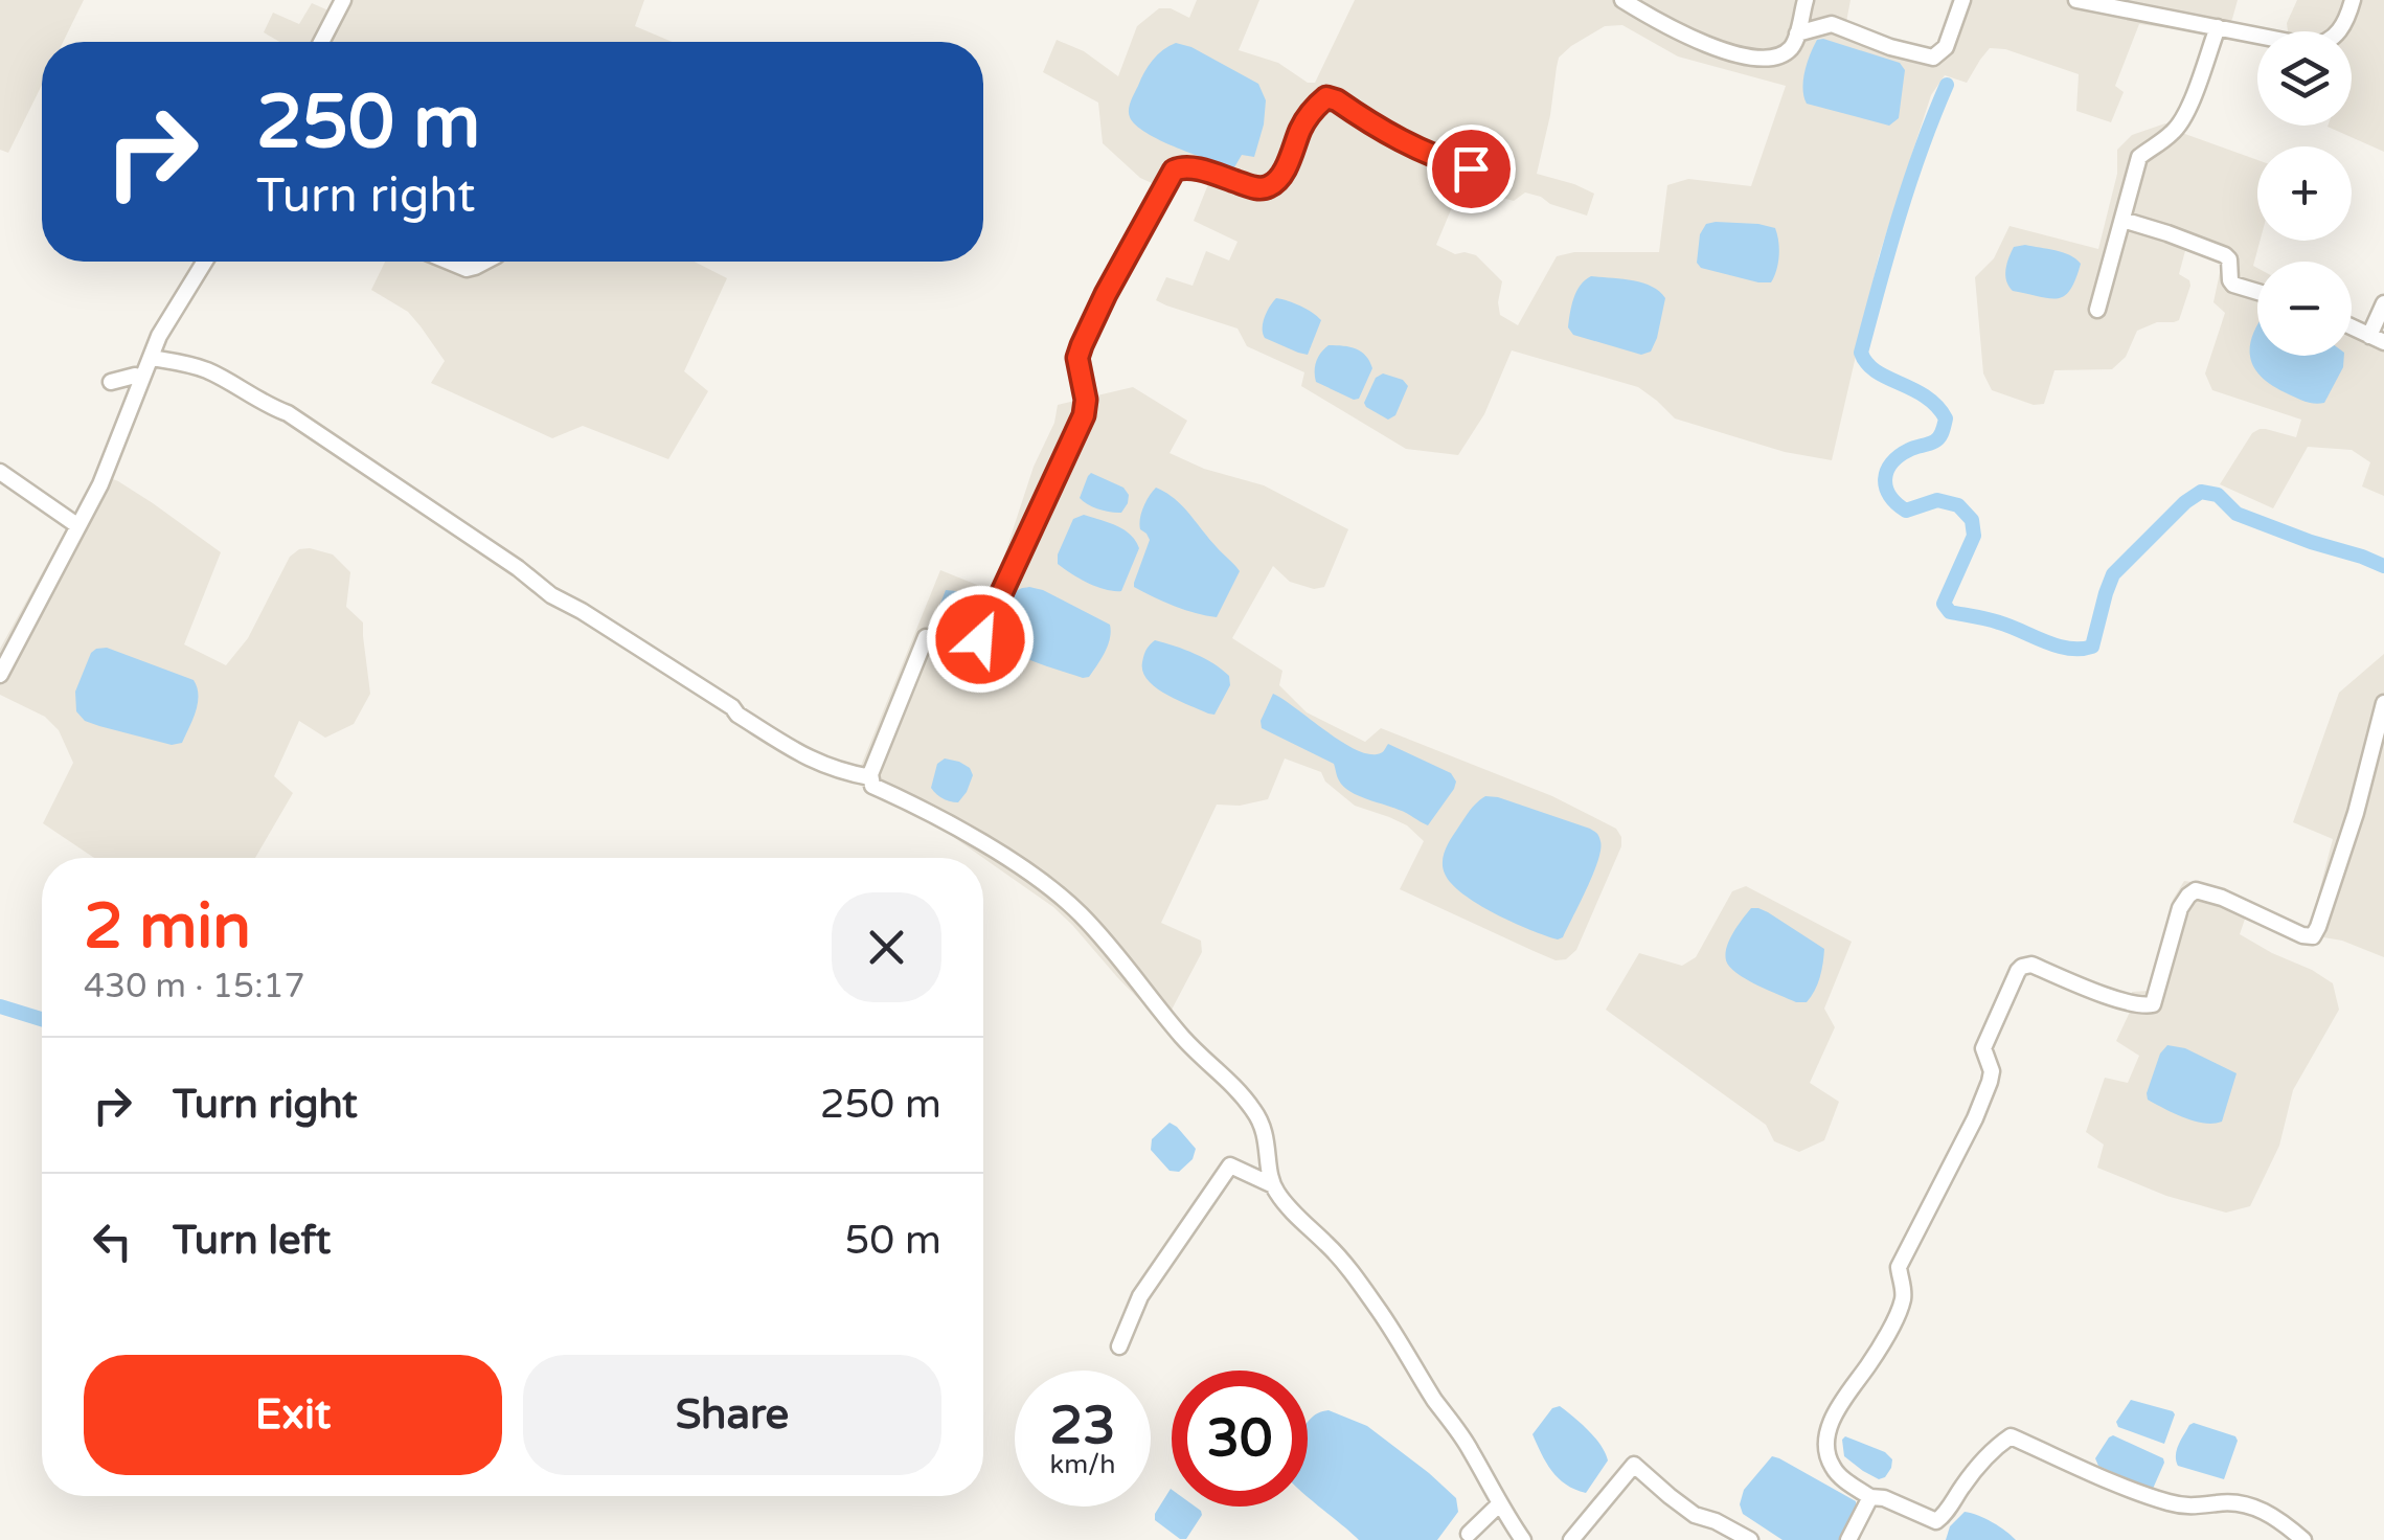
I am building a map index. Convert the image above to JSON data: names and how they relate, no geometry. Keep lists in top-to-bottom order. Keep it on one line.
{"page":{"map_buttons":["+","−"],"turn":["250 m","Turn right"],"heading":["2 min","430 m · 15:17"],"list":[{"name":"Turn right","value":"250 m"},{"name":"Turn left","value":"50 m"}],"buttons":["Exit","Share"],"speed":"23 km/h","limit":"30"}}
